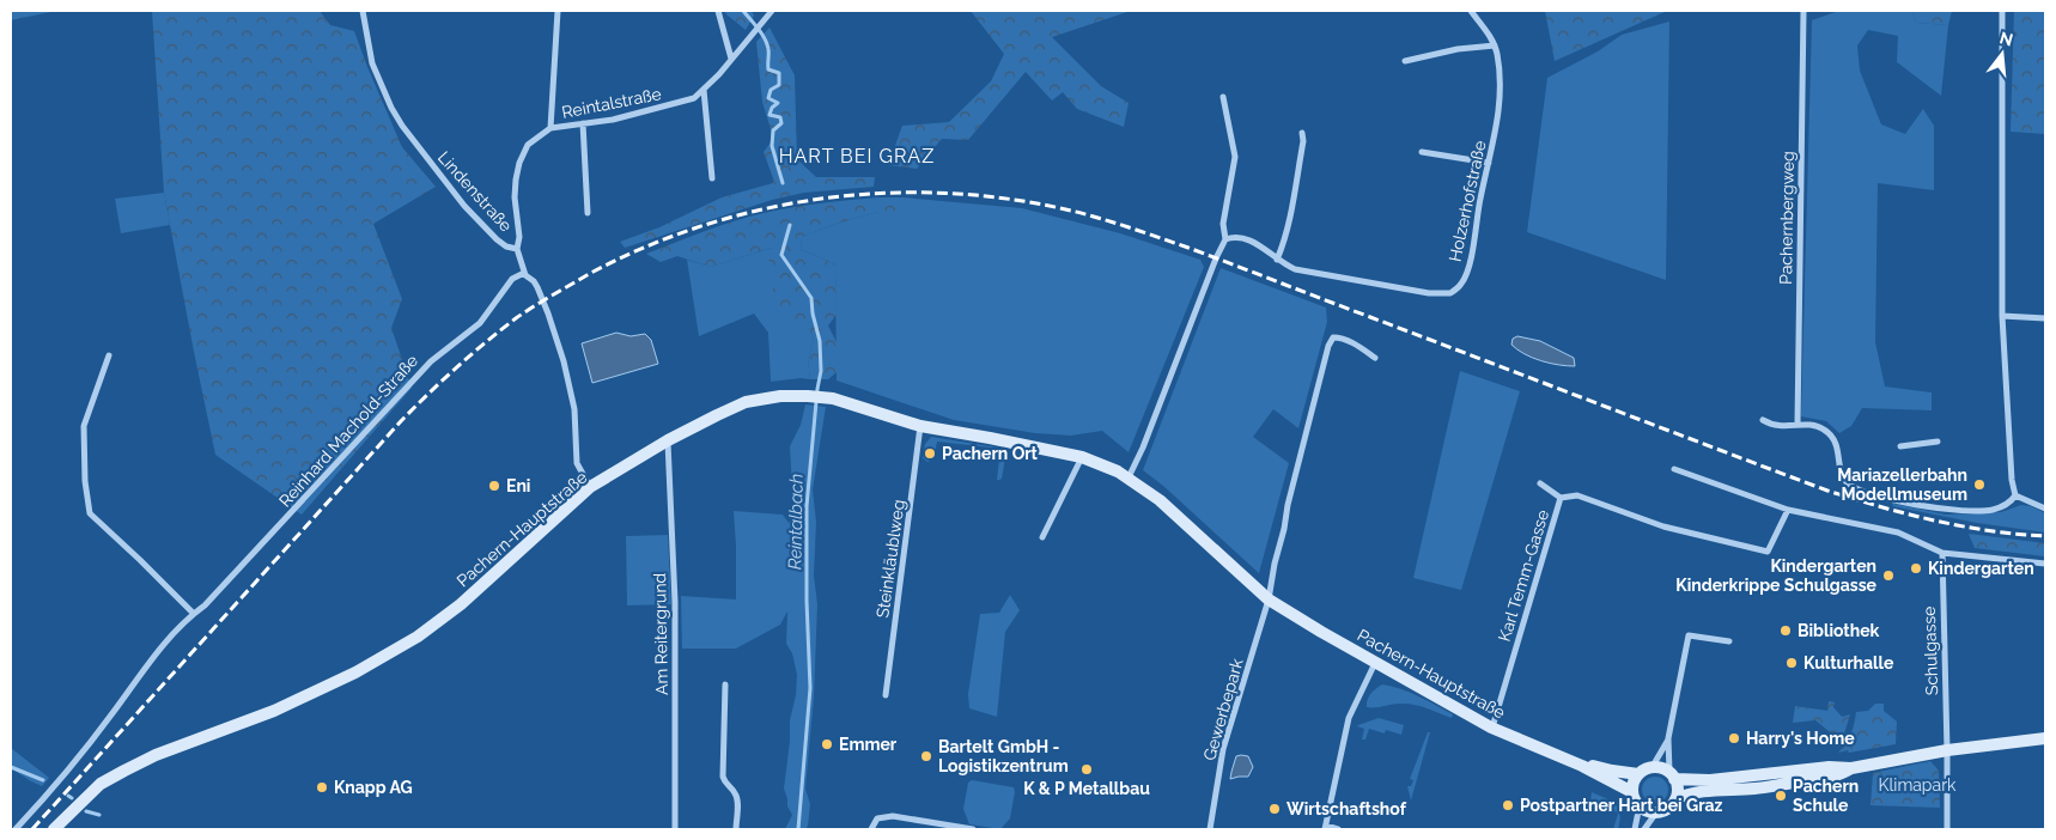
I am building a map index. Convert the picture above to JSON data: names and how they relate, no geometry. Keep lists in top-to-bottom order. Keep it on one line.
{"streets":{"main road":["Pachern-Hauptstraße"],"street":["Reintalstraße","Lindenstraße","Holzerhofstraße","Pachernbergweg","Reinhard Machold-Straße","Steinkläublweg","Karl Temm-Gasse","Am Reitergrund","Schulgasse","Gewerbepark"]},"crossings":[["Reintalstraße","Lindenstraße"],["Lindenstraße","Reinhard Machold-Straße"],["Lindenstraße","Pachern-Hauptstraße"],["Pachern-Hauptstraße","Steinkläublweg"],["Pachern-Hauptstraße","Karl Temm-Gasse"],["Pachern-Hauptstraße","Am Reitergrund"],["Pachern-Hauptstraße","Gewerbepark"]],"districts":["HART BEI GRAZ"],"water":["Reintalbach"],"parks":["Klimapark"],"places":["Pachern Ort","Mariazellerbahn Modellmuseum","Eni","Kindergarten","Kindergarten Kinderkrippe Schulgasse","Bibliothek","Kulturhalle","Harry's Home","Emmer","Bartelt GmbH - Logistikzentrum","K & P Metallbau","Knapp AG","Pachern Schule","Postpartner Hart bei Graz","Wirtschaftshof"],"north":"top"}
